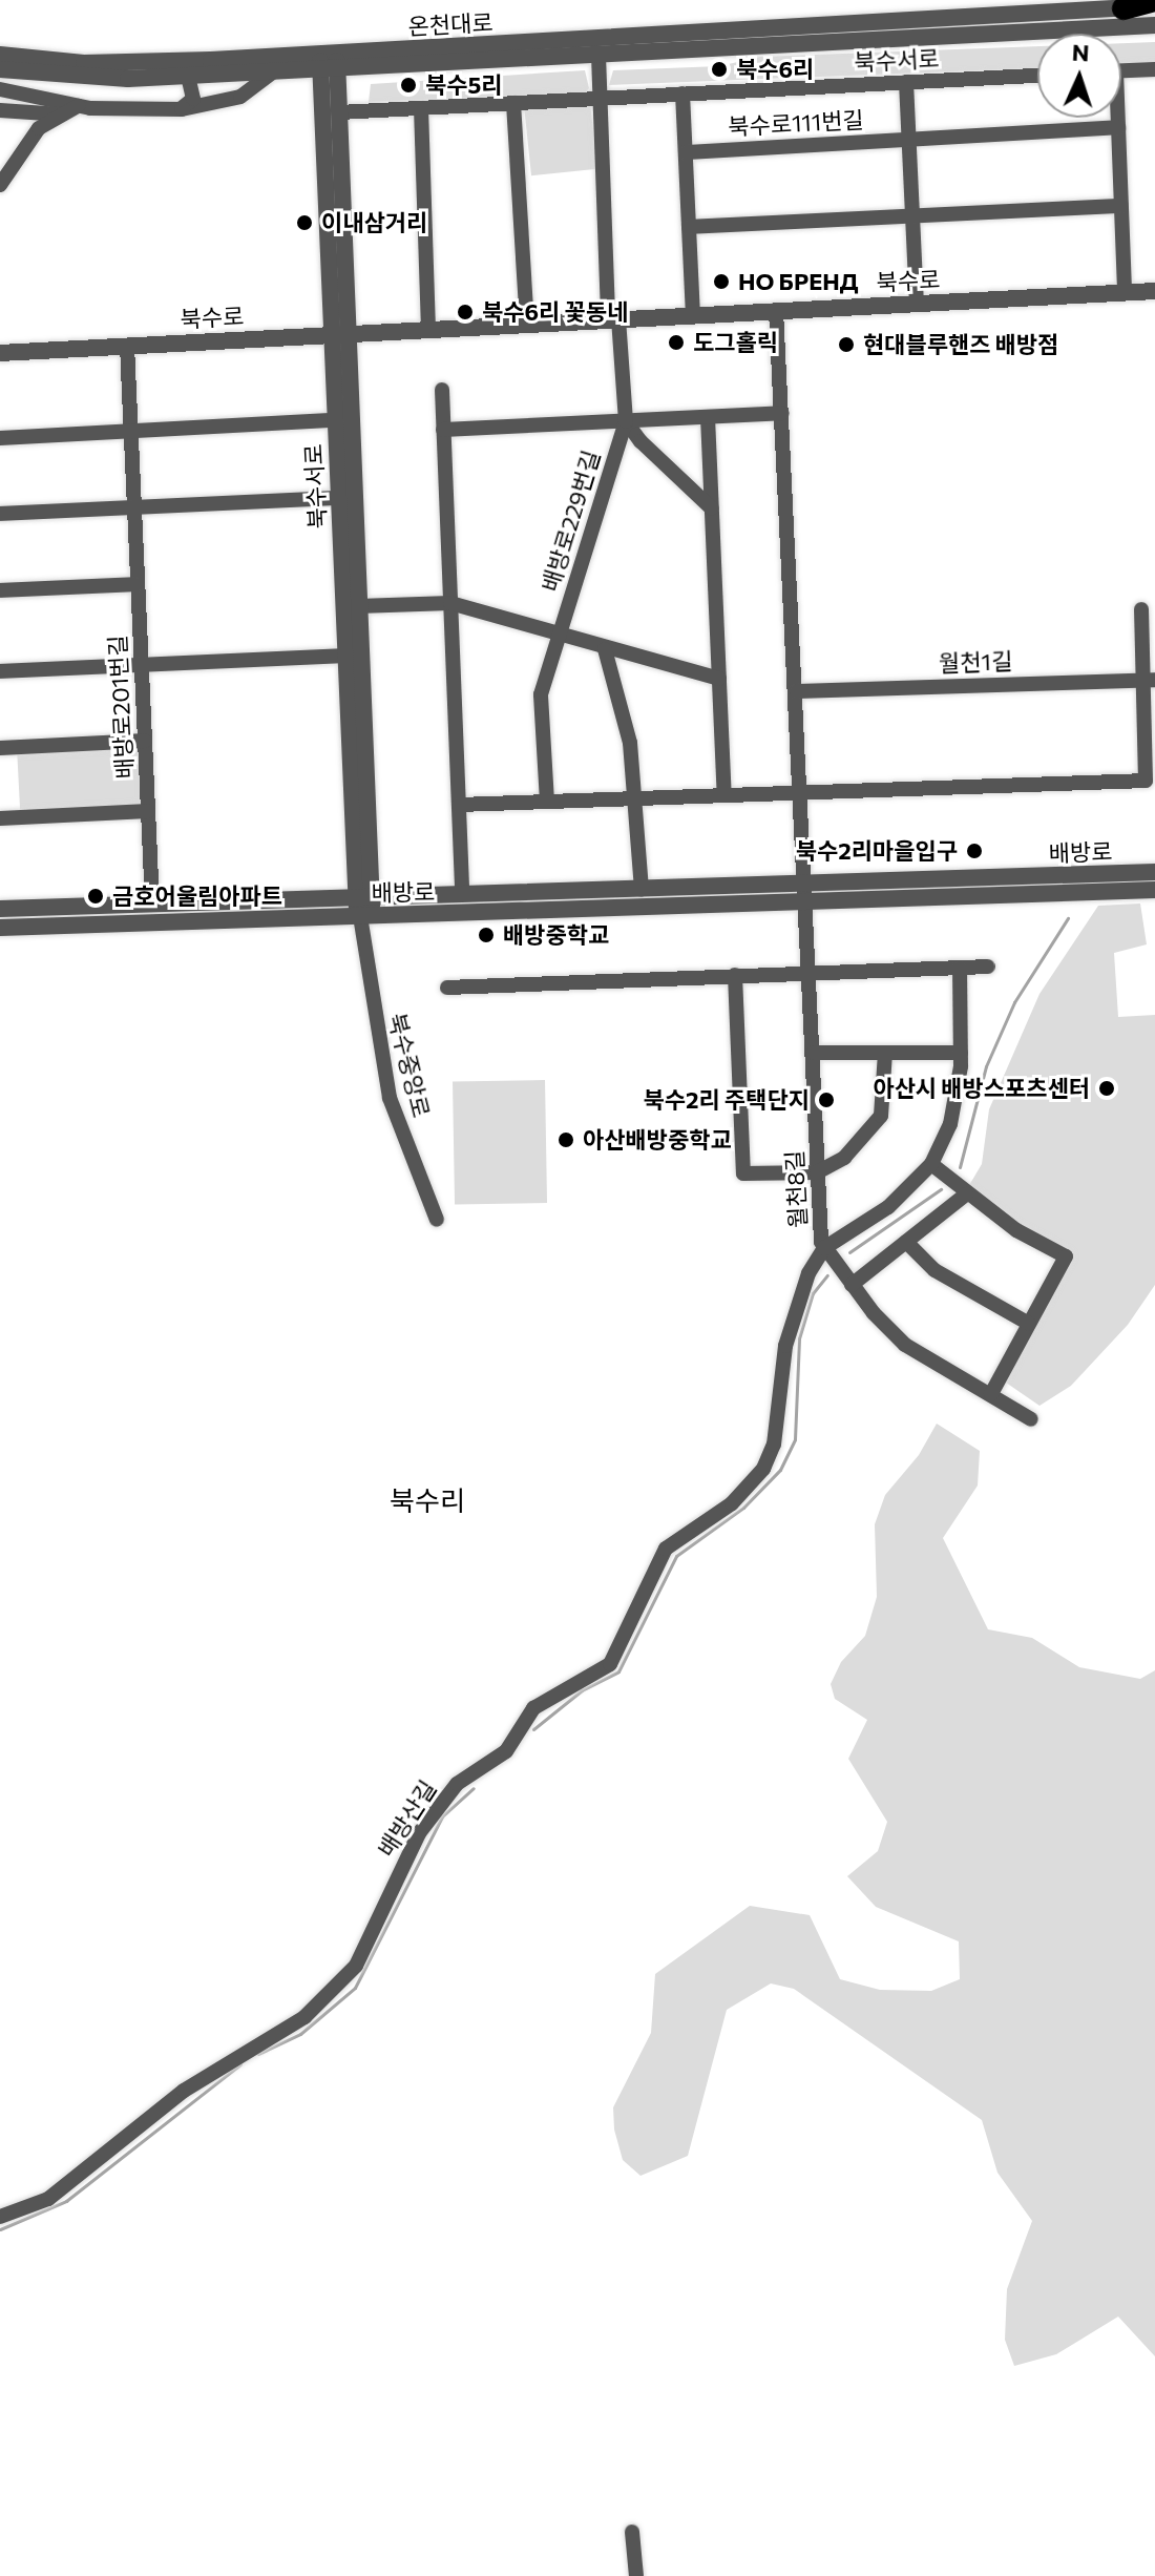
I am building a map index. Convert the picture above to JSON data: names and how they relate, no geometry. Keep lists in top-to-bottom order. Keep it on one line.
{"streets":{"street":["온천대로","북수서로","북수로111번길","북수로","배방로229번길","월천1길","배방로201번길","배방로","북수중앙로","월천8길","배방산길"]},"crossings":[["온천대로","북수서로"],["북수서로","북수로"],["북수서로","배방로"],["북수서로","북수중앙로"],["북수로","배방로229번길"],["북수로","배방로201번길"],["배방로229번길","배방로"],["배방로201번길","배방로"],["배방로","북수중앙로"],["배방로","월천8길"],["월천8길","배방산길"]],"districts":["북수리"],"places":["북수6리","북수5리","이내삼거리","НО БРЕНД","북수6리 꽃동네","도그홀릭","현대블루핸즈 배방점","북수2리마을입구","금호어울림아파트","배방중학교","아산시 배방스포츠센터","북수2리 주택단지","아산배방중학교"],"north":"top"}
